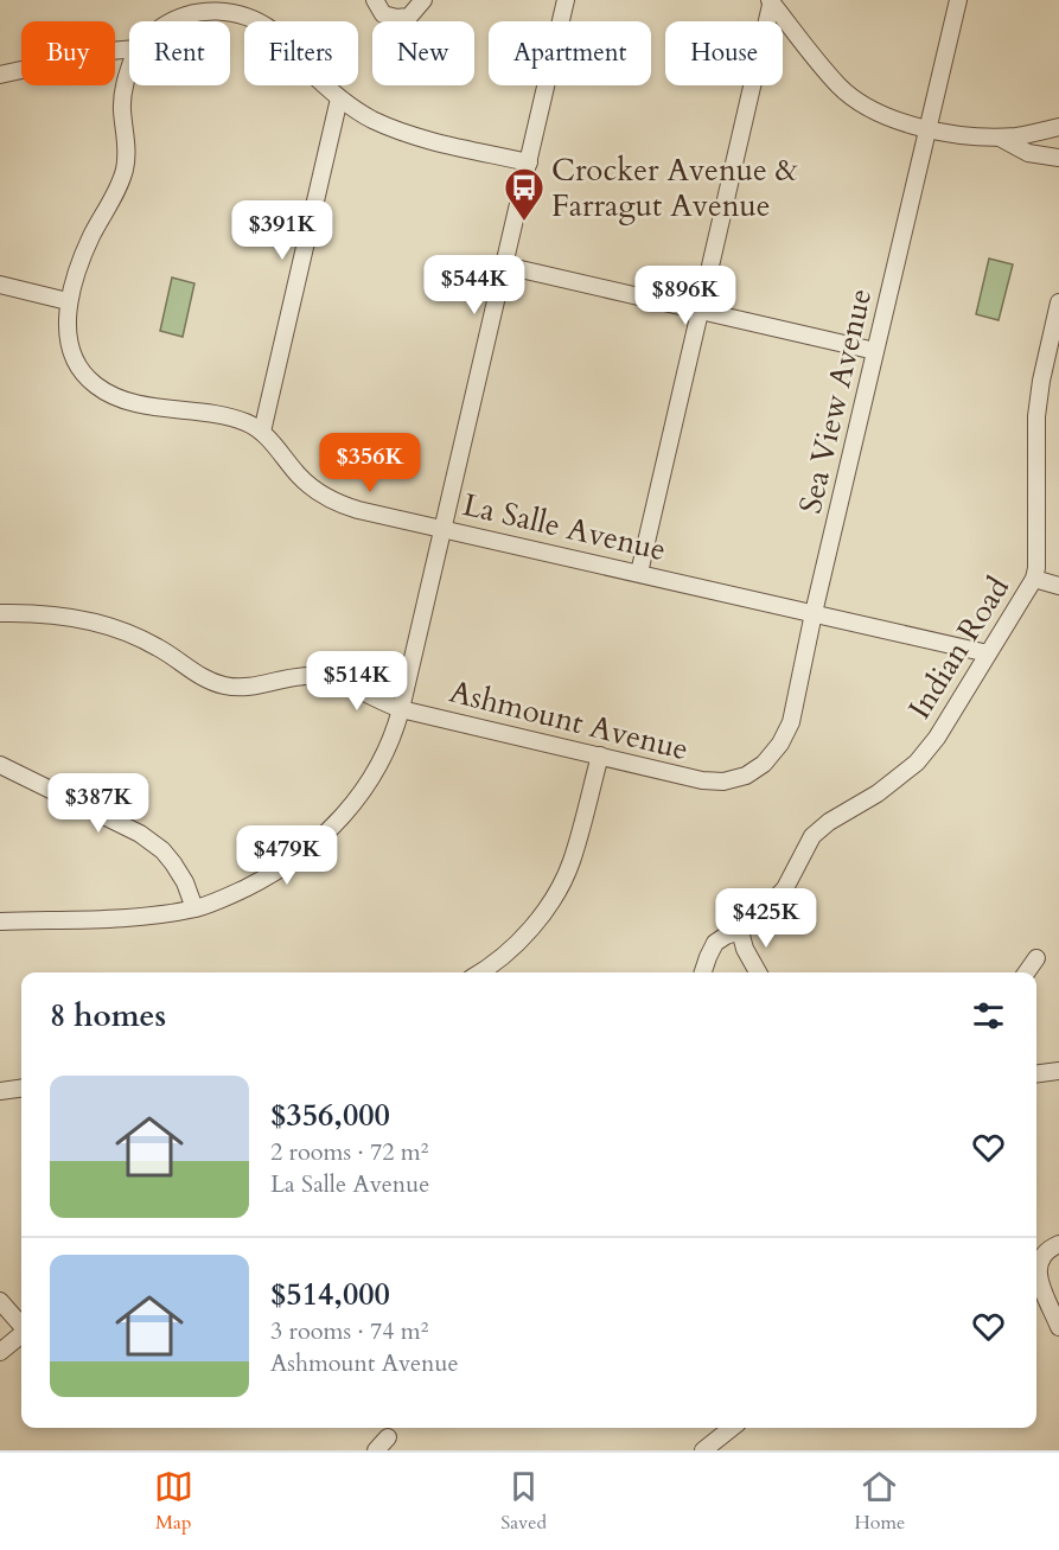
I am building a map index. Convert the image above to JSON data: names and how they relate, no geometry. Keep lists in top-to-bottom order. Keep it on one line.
{"streets":{"street":["Sea View Avenue","La Salle Avenue","Indian Road","Ashmount Avenue"]},"crossings":[["Sea View Avenue","La Salle Avenue"],["Sea View Avenue","Ashmount Avenue"],["La Salle Avenue","Indian Road"]],"places":{"bus stop":["Crocker Avenue & Farragut Avenue"]},"page":{"chip":["Buy","Rent","Filters","New","Apartment","House"],"price":["$391K","$544K","$896K","$356K","$514K","$387K","$479K","$425K"],"heading":"8 homes","list":[{"name":"$356,000","note":"2 rooms · 72 m² · La Salle Avenue"},{"name":"$514,000","note":"3 rooms · 74 m² · Ashmount Avenue"}],"tabs":["Map","Saved","Home"]}}
